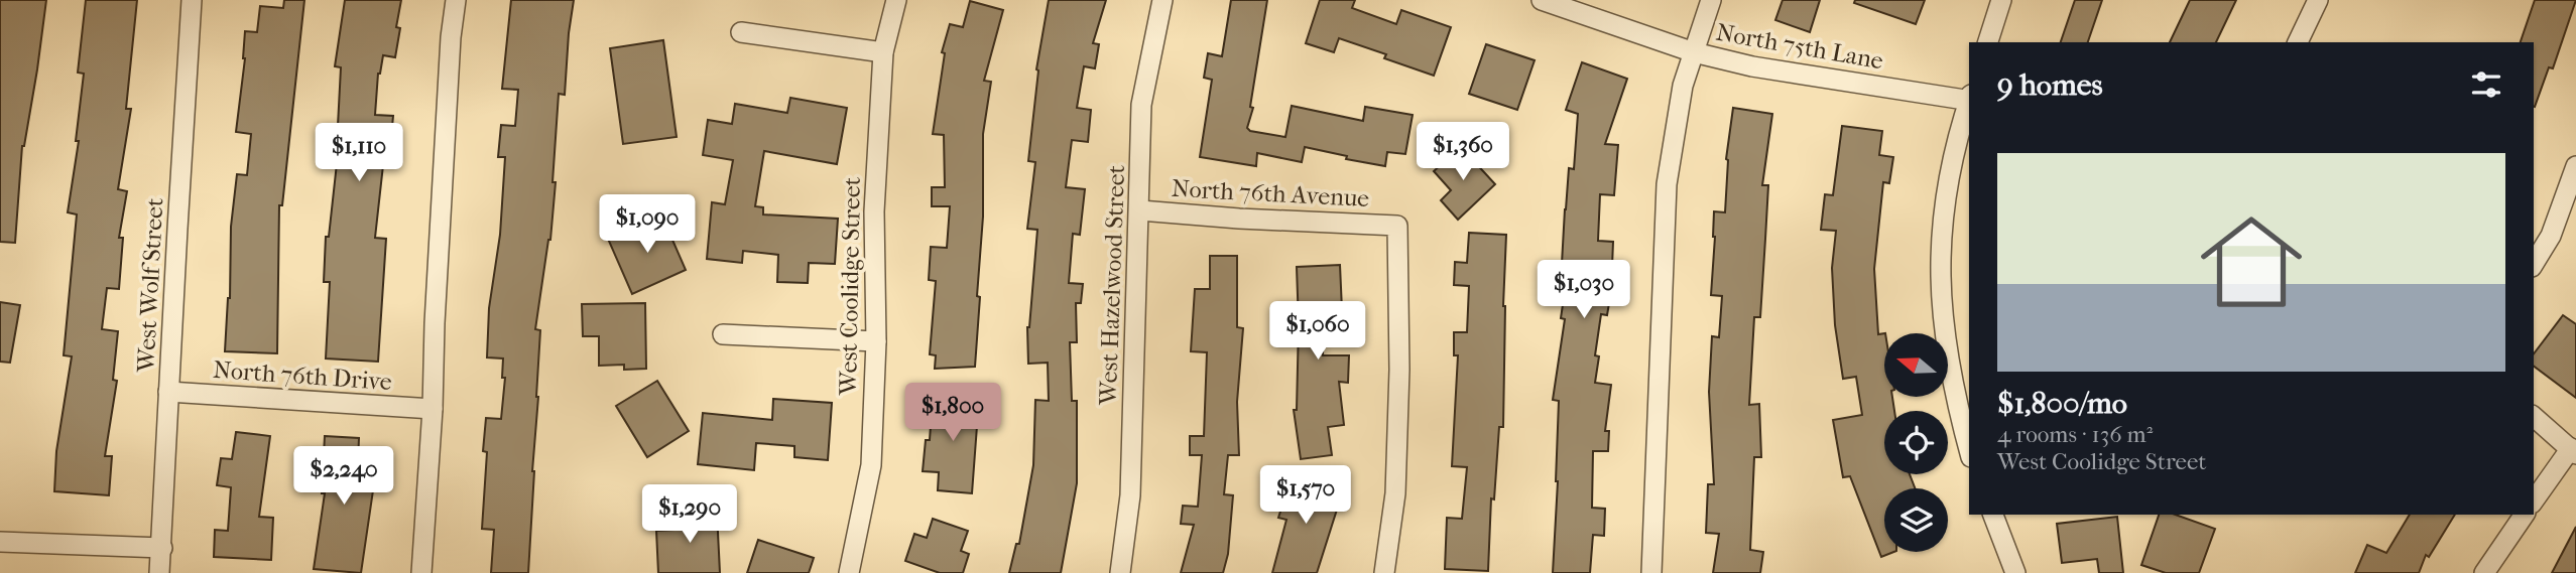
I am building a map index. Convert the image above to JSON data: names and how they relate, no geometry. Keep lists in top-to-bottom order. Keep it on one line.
{"streets":{"street":["North 75th Lane","North 76th Avenue","West Wolf Street","West Hazelwood Street","West Coolidge Street","North 76th Drive"]},"crossings":[["North 76th Avenue","West Hazelwood Street"],["West Wolf Street","North 76th Drive"]],"north":"left","page":{"heading":"9 homes","price":["$1,360","$1,110","$1,090","$1,030","$1,060","$1,800","$2,240","$1,570","$1,290"],"list":[{"name":"$1,800/mo","note":"4 rooms · 136 m² · West Coolidge Street"}]}}
